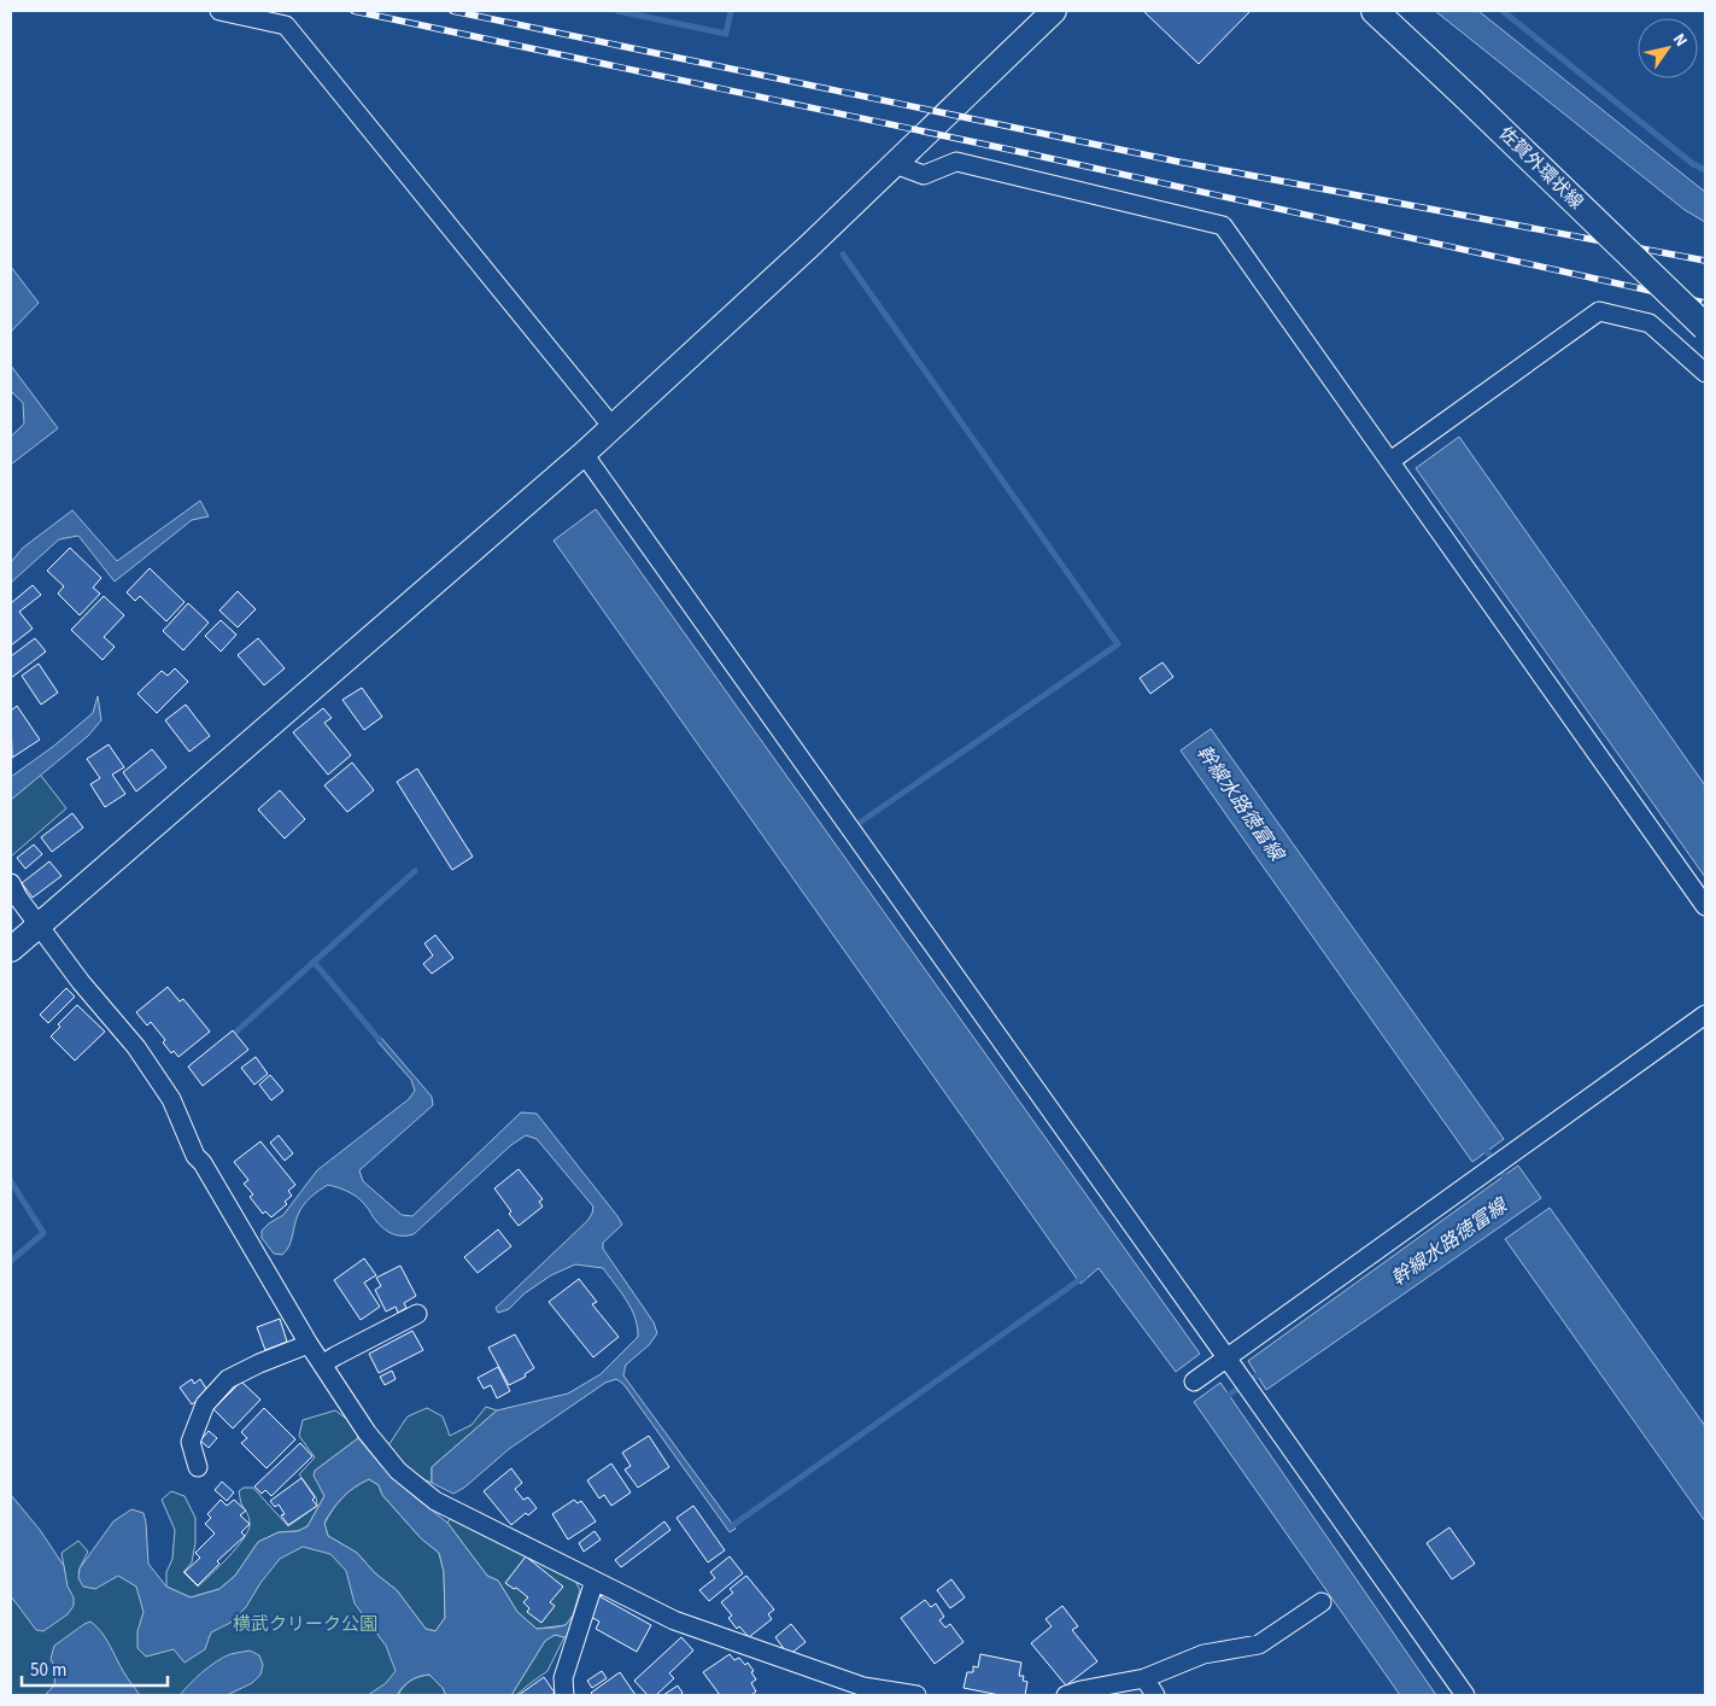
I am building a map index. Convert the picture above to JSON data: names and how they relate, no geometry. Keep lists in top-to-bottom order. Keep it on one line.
{"streets":{"main road":["佐賀外環状線"]},"water":["幹線水路徳富線"],"parks":["横武クリーク公園"],"scale_bar":"50 m","north":"top right"}
